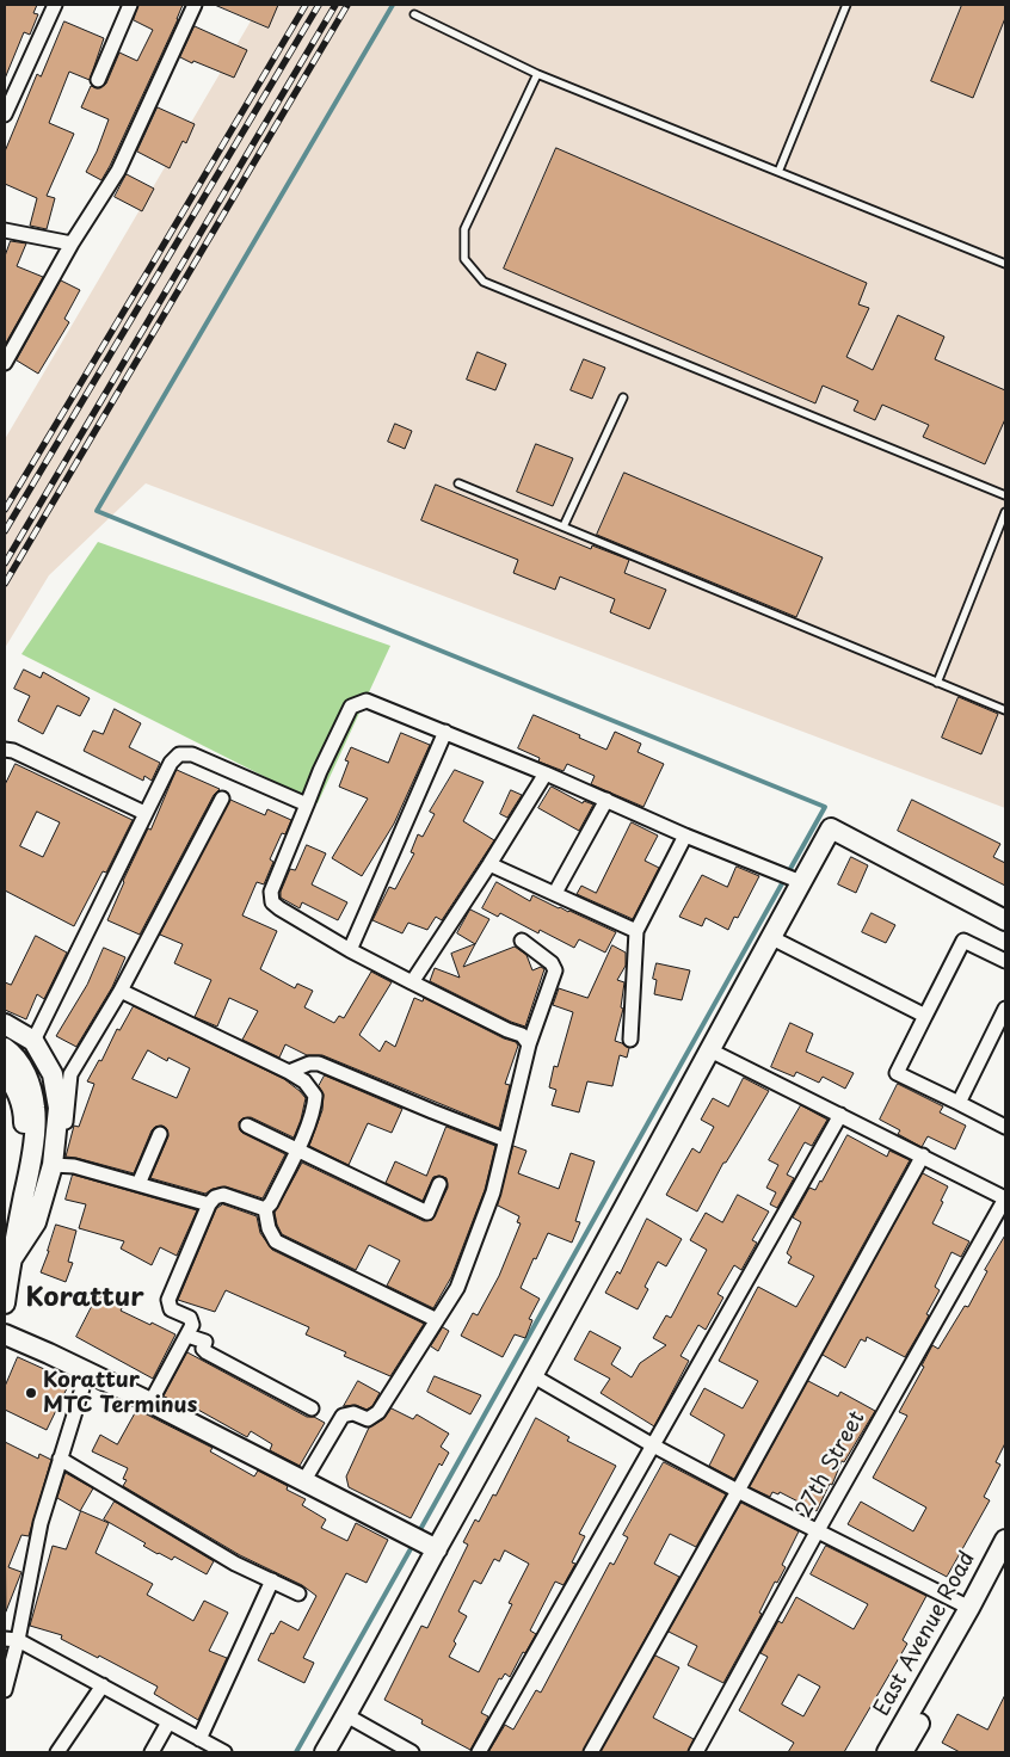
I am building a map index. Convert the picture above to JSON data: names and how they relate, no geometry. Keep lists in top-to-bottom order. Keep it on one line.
{"streets":{"street":["27th Street","East Avenue Road"]},"districts":["Korattur"],"places":["Korattur MTC Terminus"]}
